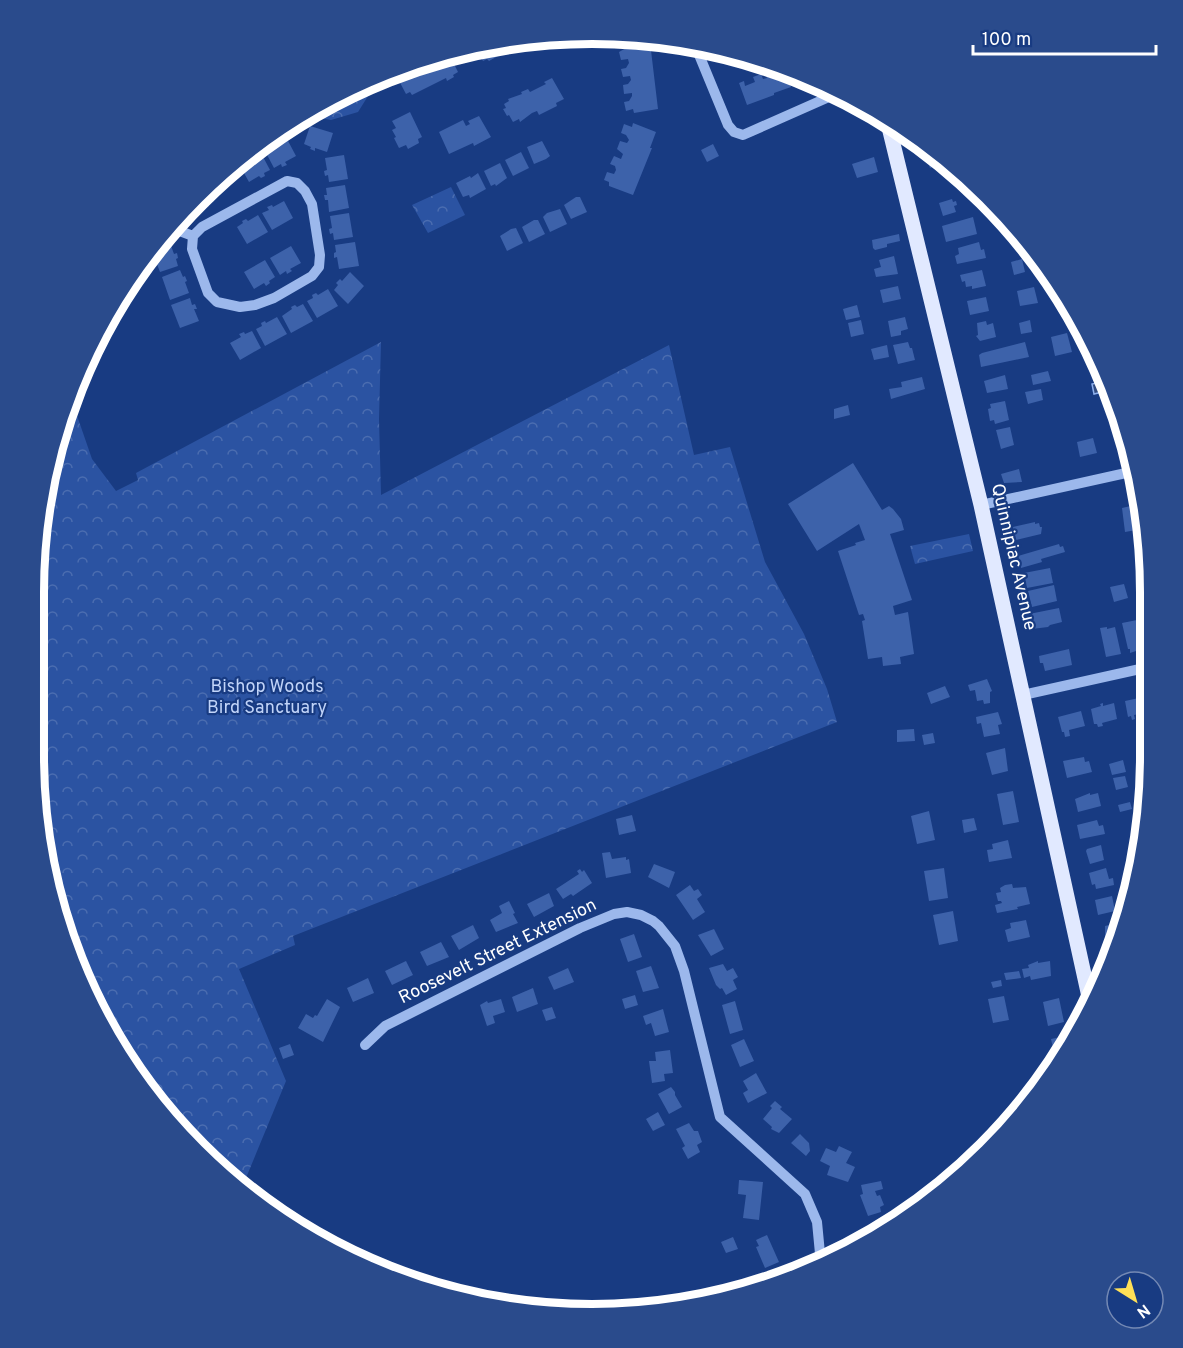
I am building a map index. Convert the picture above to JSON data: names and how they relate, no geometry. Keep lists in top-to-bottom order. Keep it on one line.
{"streets":{"main road":["Quinnipiac Avenue"],"street":["Roosevelt Street Extension"]},"parks":["Bishop Woods Bird Sanctuary"],"scale_bar":"100 m","north":"bottom right"}
